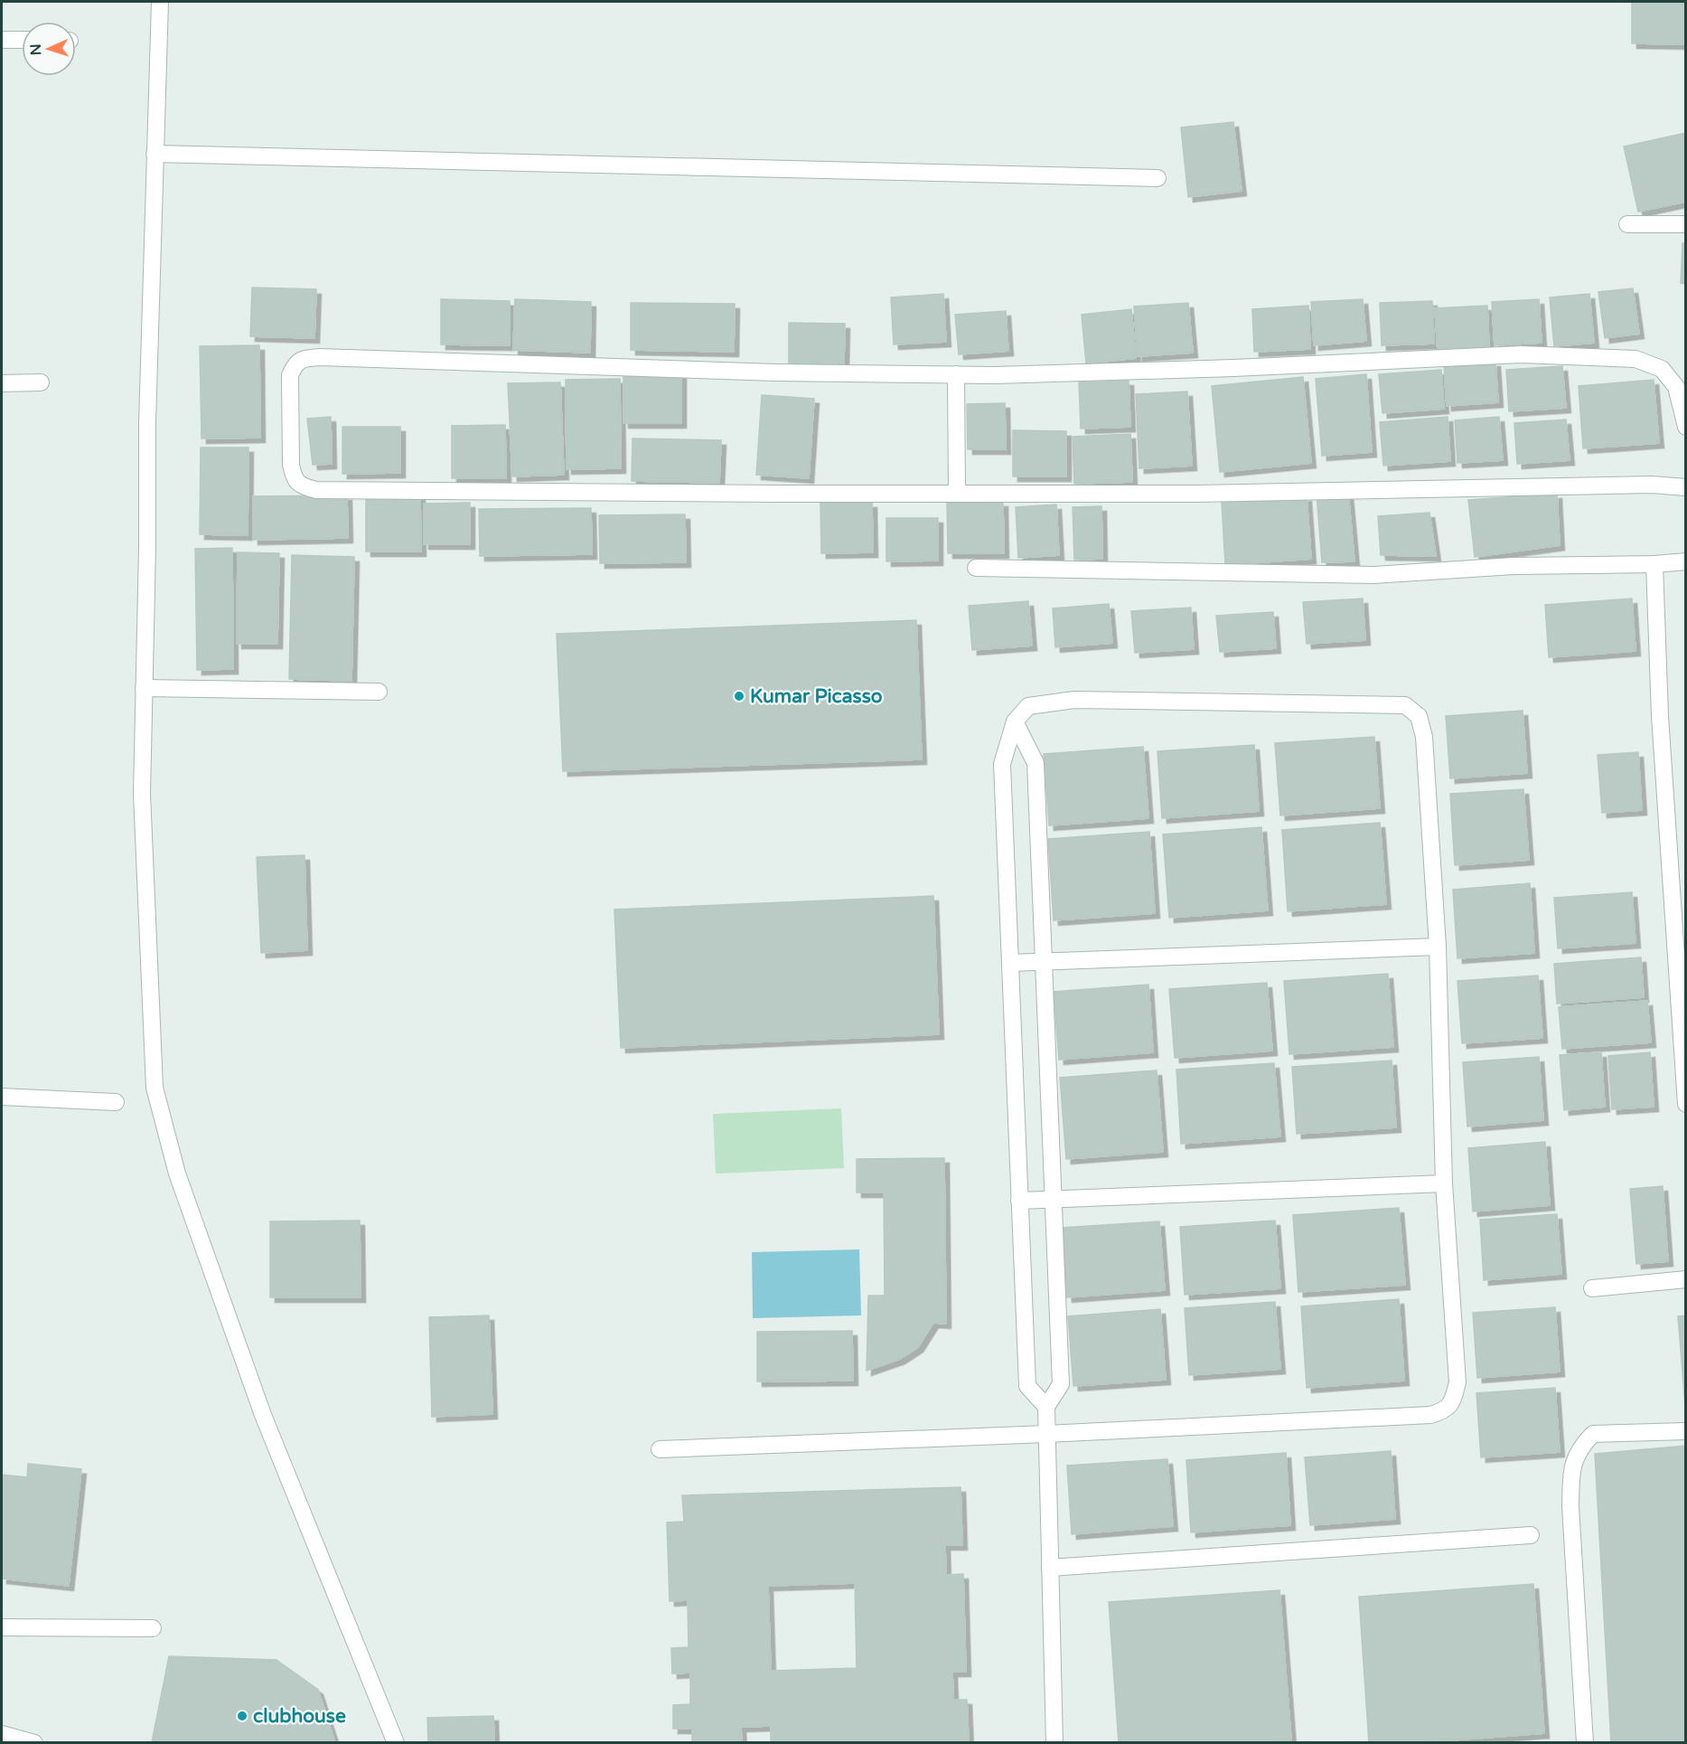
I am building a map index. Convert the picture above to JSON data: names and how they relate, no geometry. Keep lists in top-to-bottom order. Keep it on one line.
{"places":["Kumar Picasso","clubhouse"],"north":"left"}
